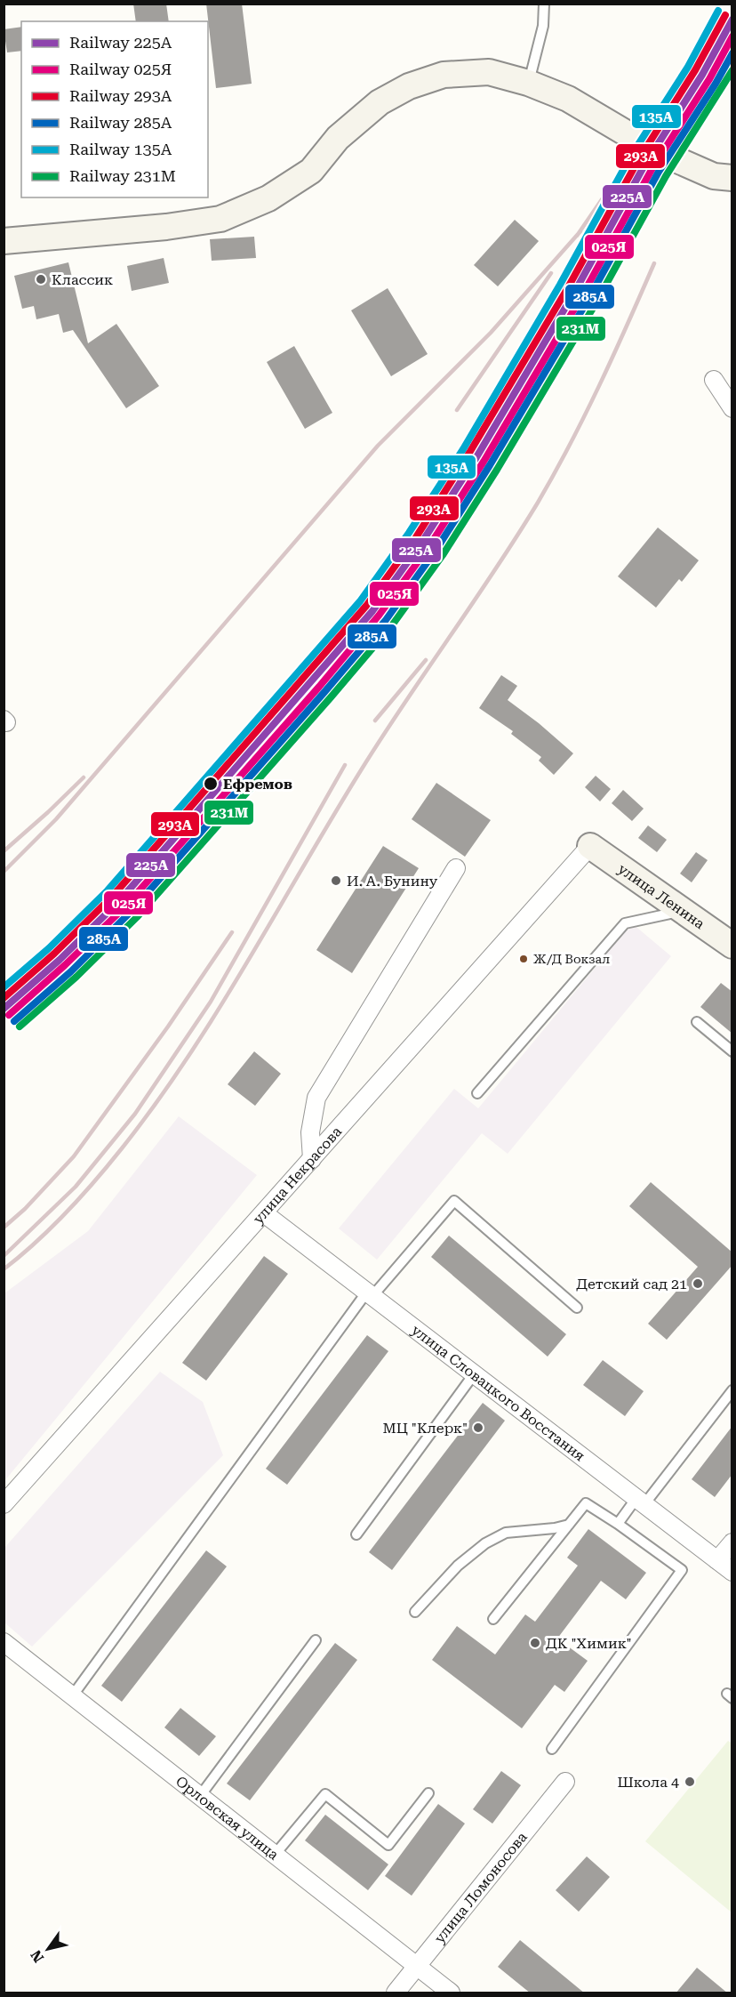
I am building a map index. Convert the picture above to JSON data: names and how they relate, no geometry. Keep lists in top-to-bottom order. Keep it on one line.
{"streets":{"main road":["улица Ленина"],"street":["улица Некрасова","улица Словацкого Восстания","Орловская улица","улица Ломоносова"]},"crossings":[["улица Ленина","улица Некрасова"],["улица Некрасова","улица Словацкого Восстания"],["Орловская улица","улица Ломоносова"]],"places":["Классик","Ефремов","И. А. Бунину","Ж/Д Вокзал","Детский сад 21","МЦ \"Клерк\"","ДК \"Химик\"","Школа 4"],"lines":["rail line 135А","rail line 293А","rail line 225А","rail line 025Я","rail line 285А","rail line 231М"],"legend":["Railway 225А","Railway 025Я","Railway 293А","Railway 285А","Railway 135А","Railway 231М"],"north":"bottom left"}
